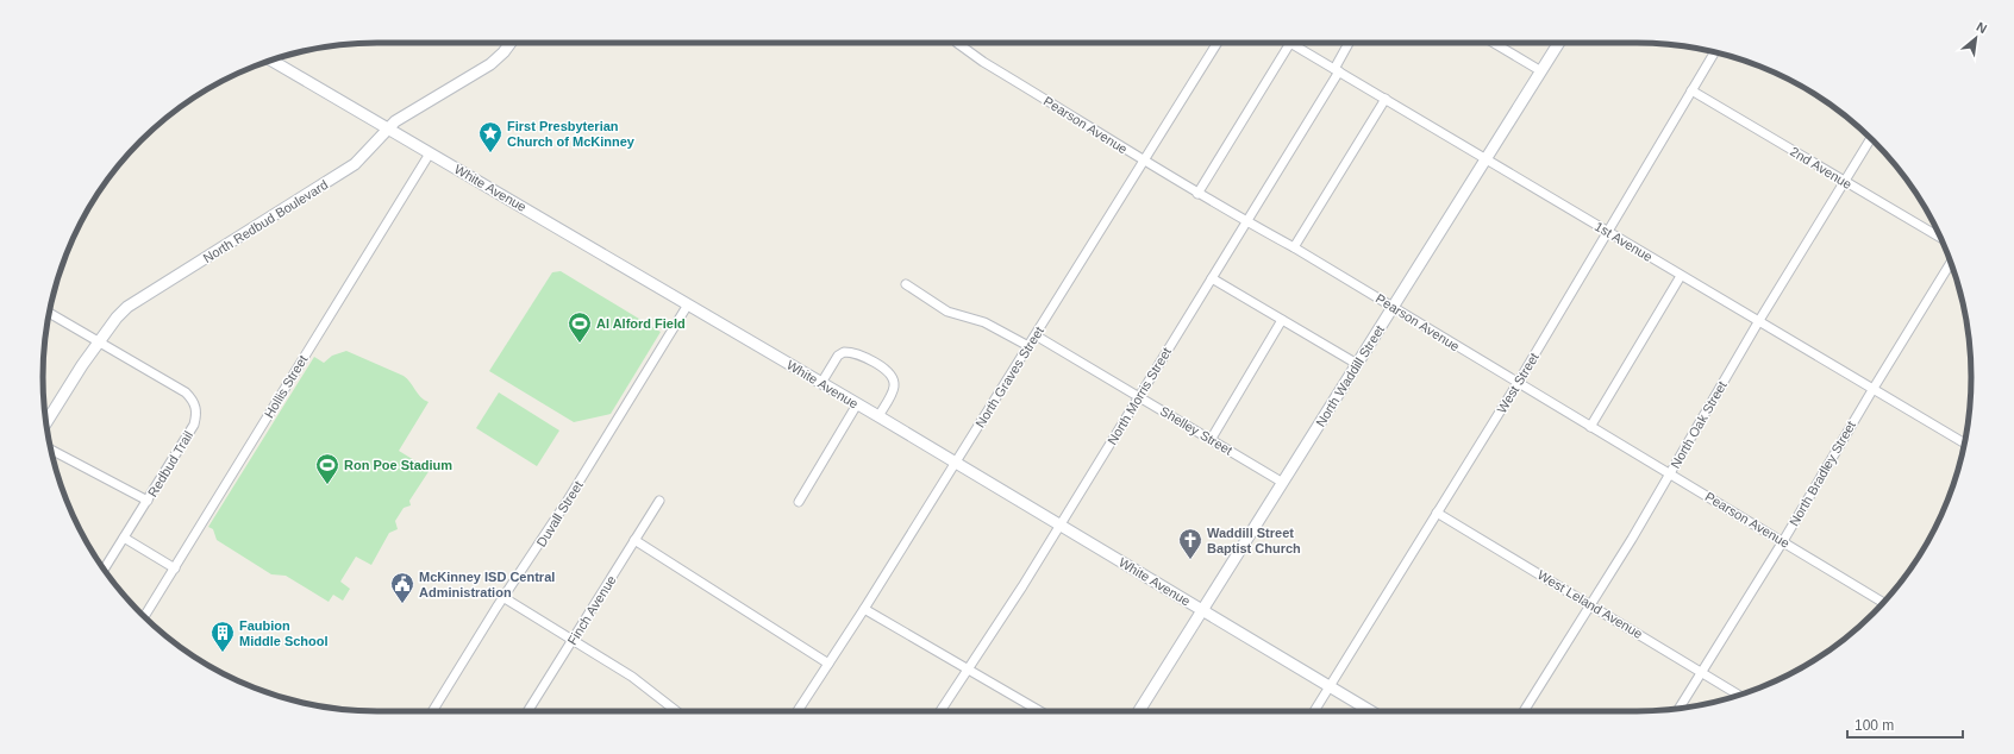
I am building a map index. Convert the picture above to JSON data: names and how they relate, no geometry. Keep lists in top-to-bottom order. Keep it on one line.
{"streets":{"street":["Pearson Avenue","2nd Avenue","White Avenue","North Redbud Boulevard","1st Avenue","North Waddill Street","North Graves Street","West Street","Hollis Street","North Morris Street","North Oak Street","Shelley Street","Redbud Trail","North Bradley Street","Duvall Street","West Leland Avenue","Finch Avenue"]},"crossings":[["Pearson Avenue","North Waddill Street"],["Pearson Avenue","North Graves Street"],["Pearson Avenue","West Street"],["Pearson Avenue","North Morris Street"],["Pearson Avenue","North Oak Street"],["Pearson Avenue","North Bradley Street"],["2nd Avenue","West Street"],["2nd Avenue","North Oak Street"],["White Avenue","North Redbud Boulevard"],["White Avenue","North Waddill Street"],["White Avenue","North Graves Street"],["White Avenue","West Street"],["White Avenue","Hollis Street"],["White Avenue","North Morris Street"],["White Avenue","Duvall Street"],["North Redbud Boulevard","Redbud Trail"],["1st Avenue","North Waddill Street"],["1st Avenue","West Street"],["1st Avenue","North Morris Street"],["1st Avenue","North Oak Street"],["1st Avenue","North Bradley Street"],["North Waddill Street","Shelley Street"],["North Graves Street","Shelley Street"],["West Street","West Leland Avenue"],["North Morris Street","Shelley Street"],["North Oak Street","West Leland Avenue"],["North Bradley Street","West Leland Avenue"]],"places":{"place":["First Presbyterian Church of McKinney"],"sports":["Al Alford Field","Ron Poe Stadium"],"church":["Waddill Street Baptist Church"],"public building":["McKinney ISD Central Administration"],"building":["Faubion Middle School"]},"scale_bar":"100 m","north":"top right"}
